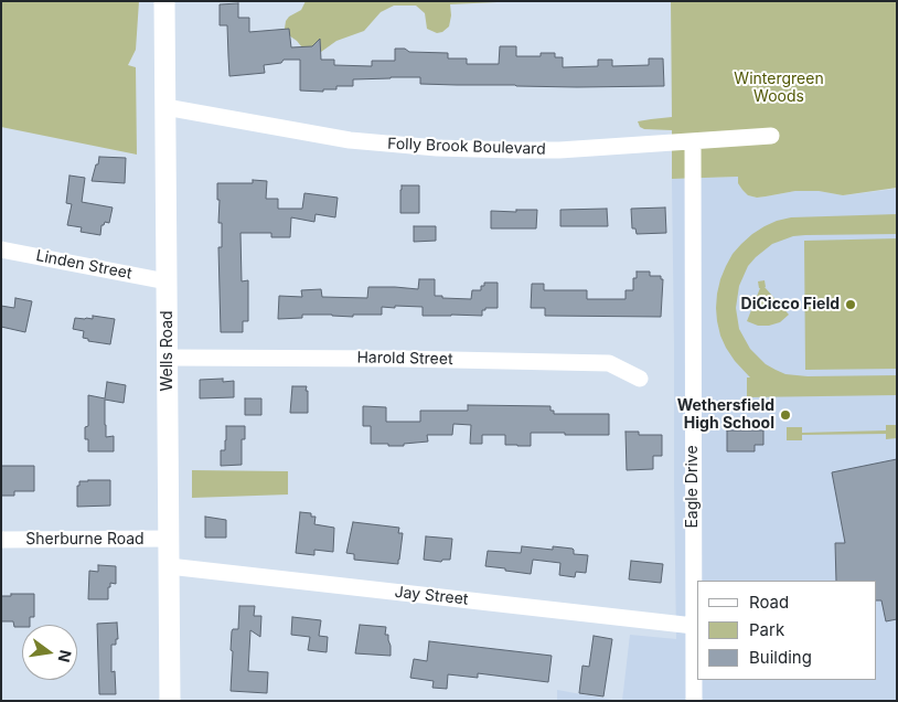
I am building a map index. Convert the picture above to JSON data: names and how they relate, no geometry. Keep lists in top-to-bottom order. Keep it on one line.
{"streets":{"main road":["Wells Road"],"street":["Folly Brook Boulevard","Linden Street","Harold Street","Eagle Drive","Sherburne Road","Jay Street"]},"crossings":[["Folly Brook Boulevard","Wells Road"],["Folly Brook Boulevard","Eagle Drive"],["Linden Street","Wells Road"],["Wells Road","Harold Street"],["Wells Road","Sherburne Road"],["Wells Road","Jay Street"],["Eagle Drive","Jay Street"]],"parks":["Wintergreen Woods"],"places":["DiCicco Field","Wethersfield High School"],"legend":["Road","Park","Building"],"north":"right"}
